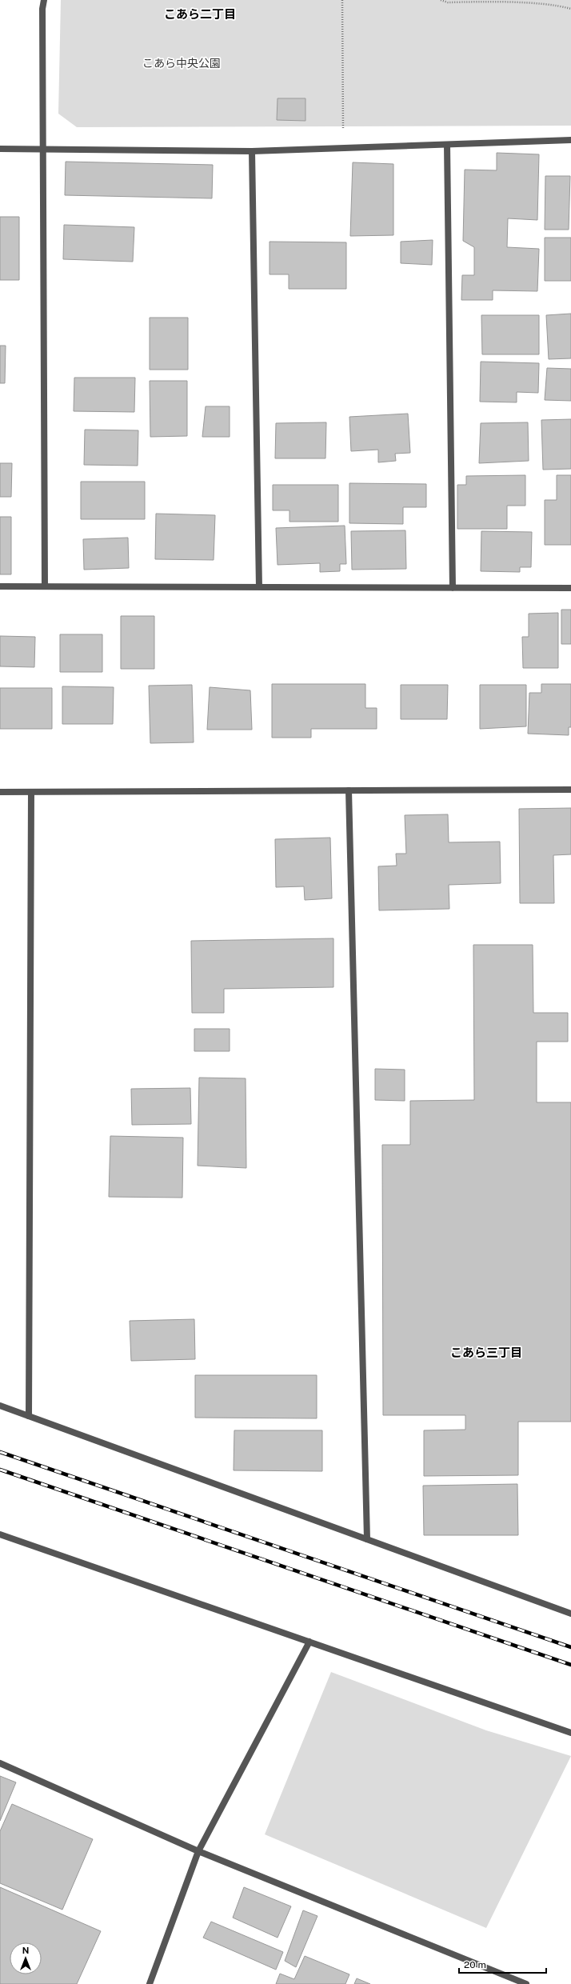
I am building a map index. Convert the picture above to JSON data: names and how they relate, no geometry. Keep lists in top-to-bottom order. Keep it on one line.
{"districts":["こあら二丁目","こあら三丁目"],"parks":["こあら中央公園"],"scale_bar":"20 m","north":"top"}
